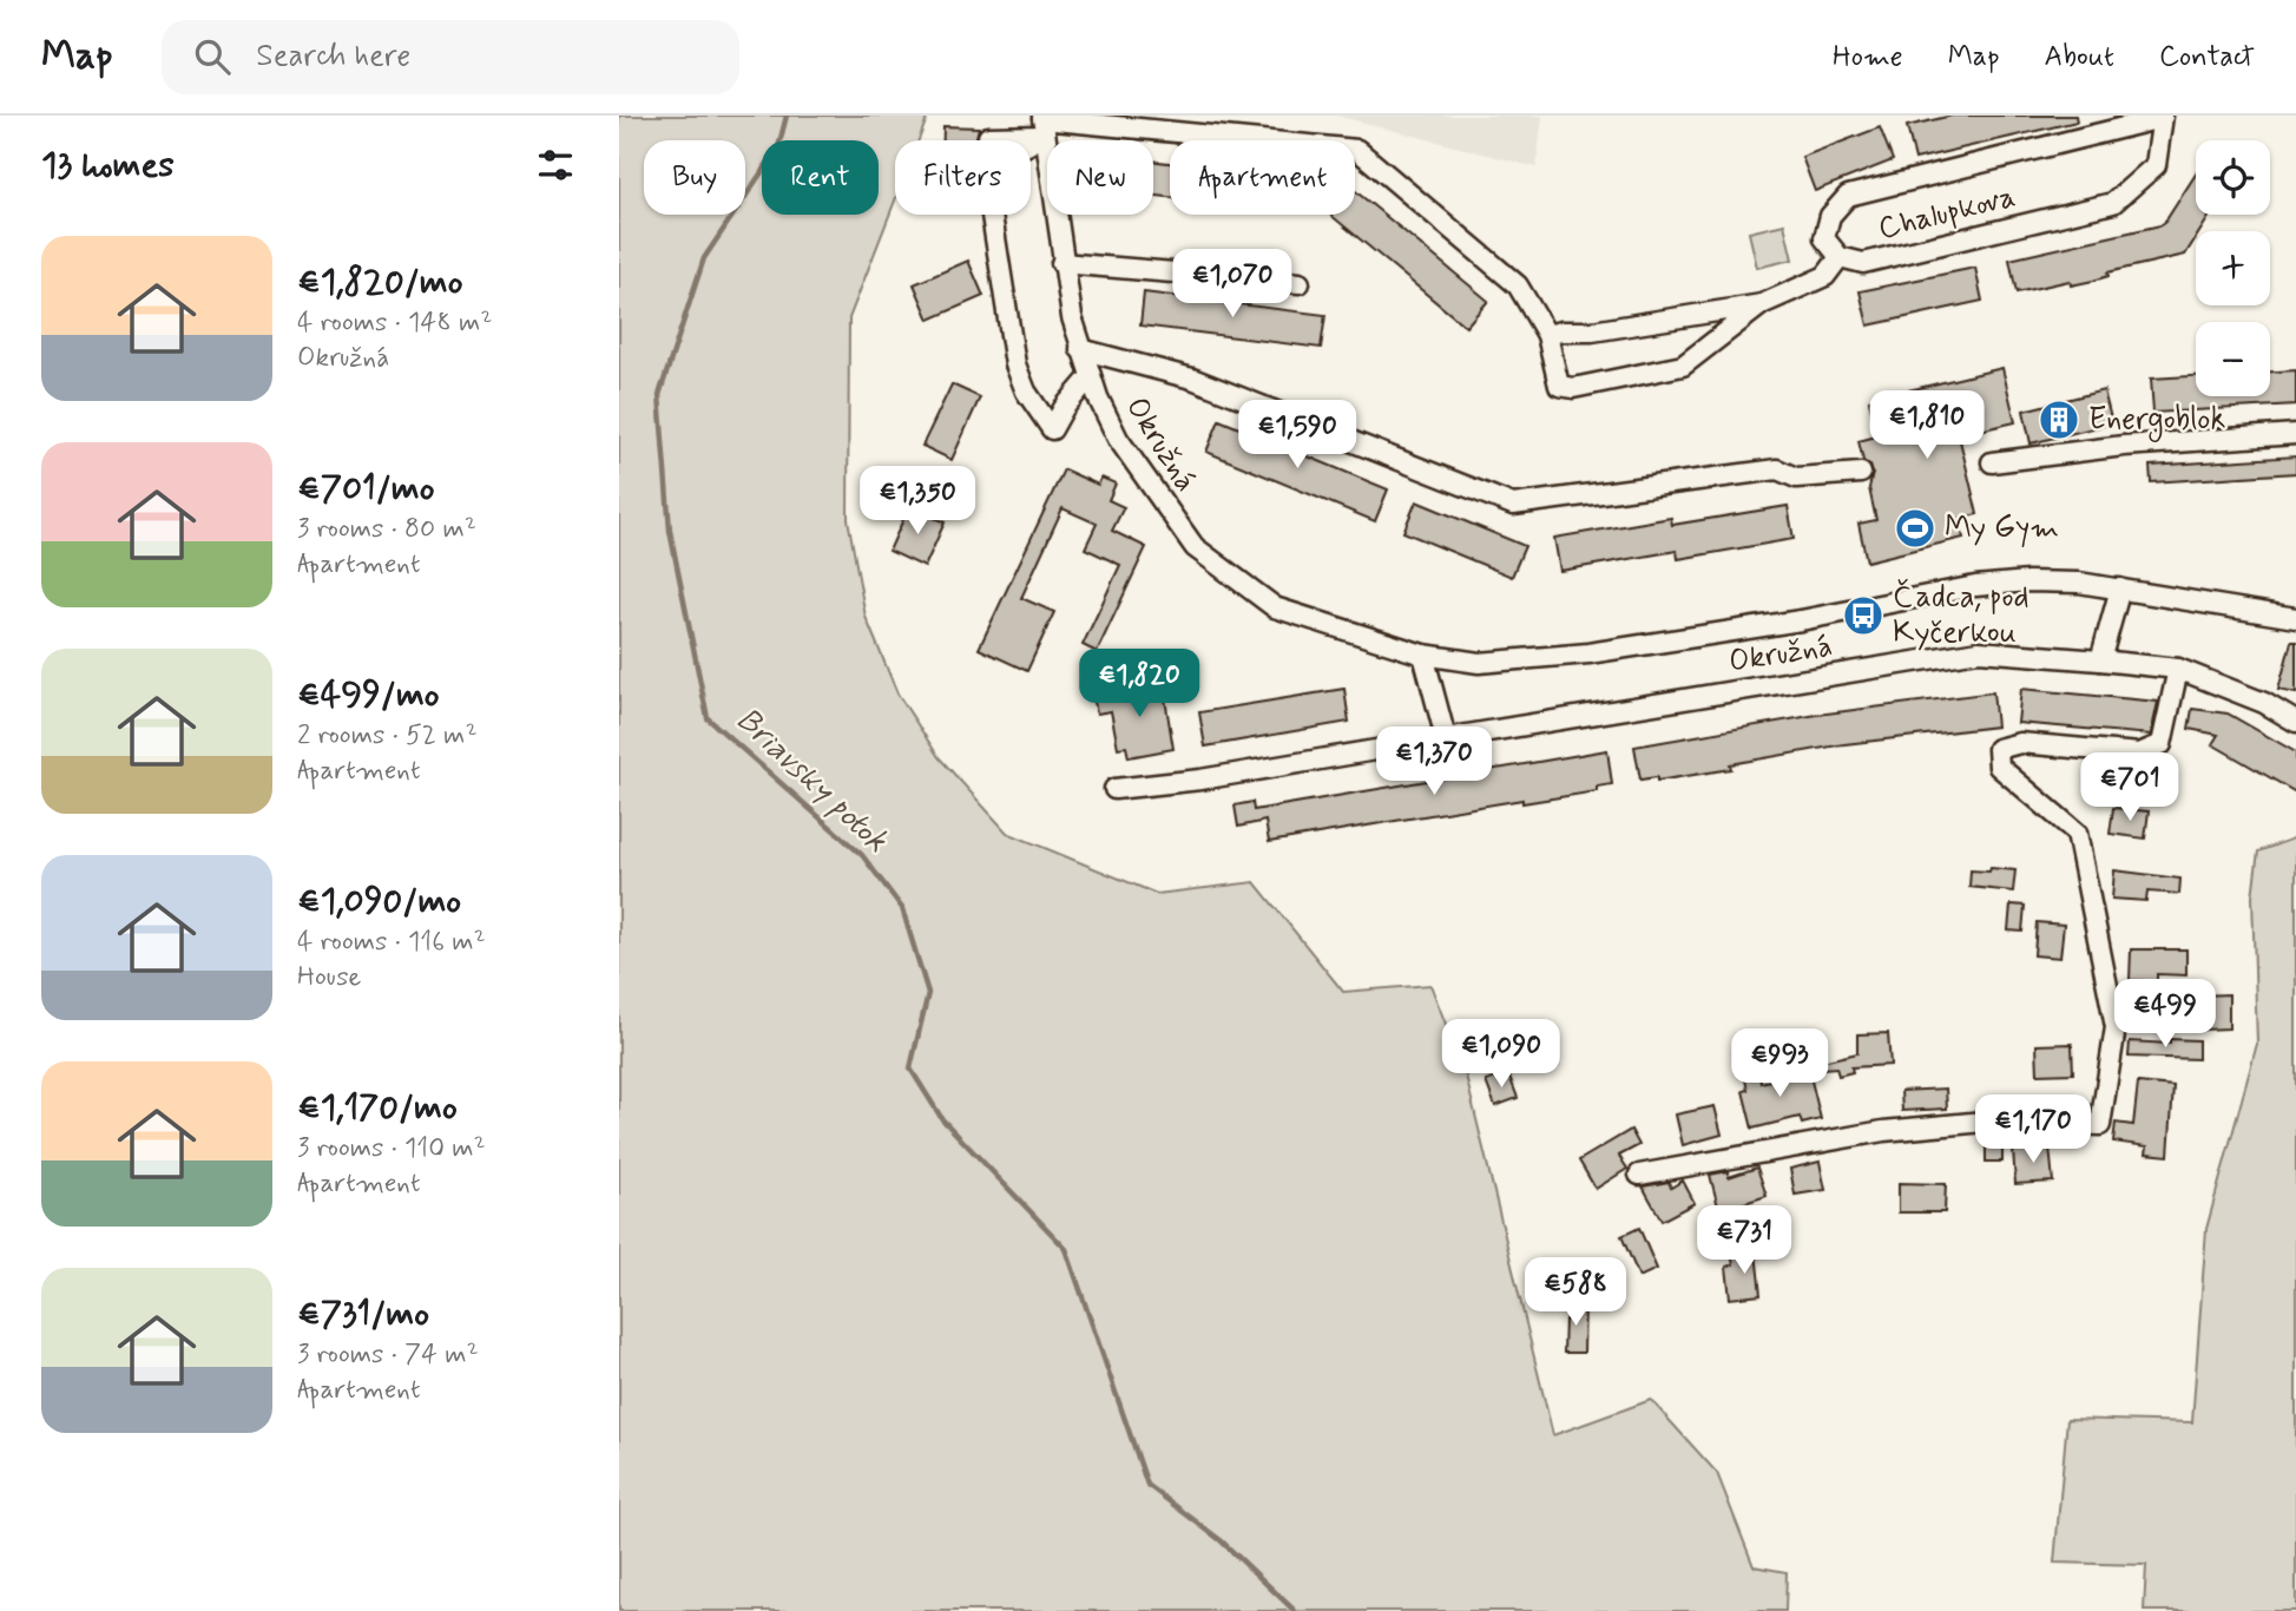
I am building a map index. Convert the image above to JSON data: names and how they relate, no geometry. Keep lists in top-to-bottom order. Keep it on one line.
{"streets":{"street":["Chalupkova","Okružná"]},"water":["Briavsky potok"],"places":{"building":["Energoblok"],"sports":["My Gym"],"bus stop":["Čadca, pod Kyčerkou"]},"page":{"header":"Map","search":"Search here","nav":["Home","Map","About","Contact"],"heading":"13 homes","map_buttons":["+","−"],"chip":["Buy","Rent","Filters","New","Apartment"],"list":[{"name":"€1,820/mo","note":"4 rooms · 148 m² · Okružná"},{"name":"€701/mo","note":"3 rooms · 80 m² · Apartment"},{"name":"€499/mo","note":"2 rooms · 52 m² · Apartment"},{"name":"€1,090/mo","note":"4 rooms · 116 m² · House"},{"name":"€1,170/mo","note":"3 rooms · 110 m² · Apartment"},{"name":"€731/mo","note":"3 rooms · 74 m² · Apartment"}],"price":["€1,070","€1,810","€1,590","€1,350","€1,820","€1,370","€701","€499","€1,090","€993","€1,170","€731","€588"]}}
